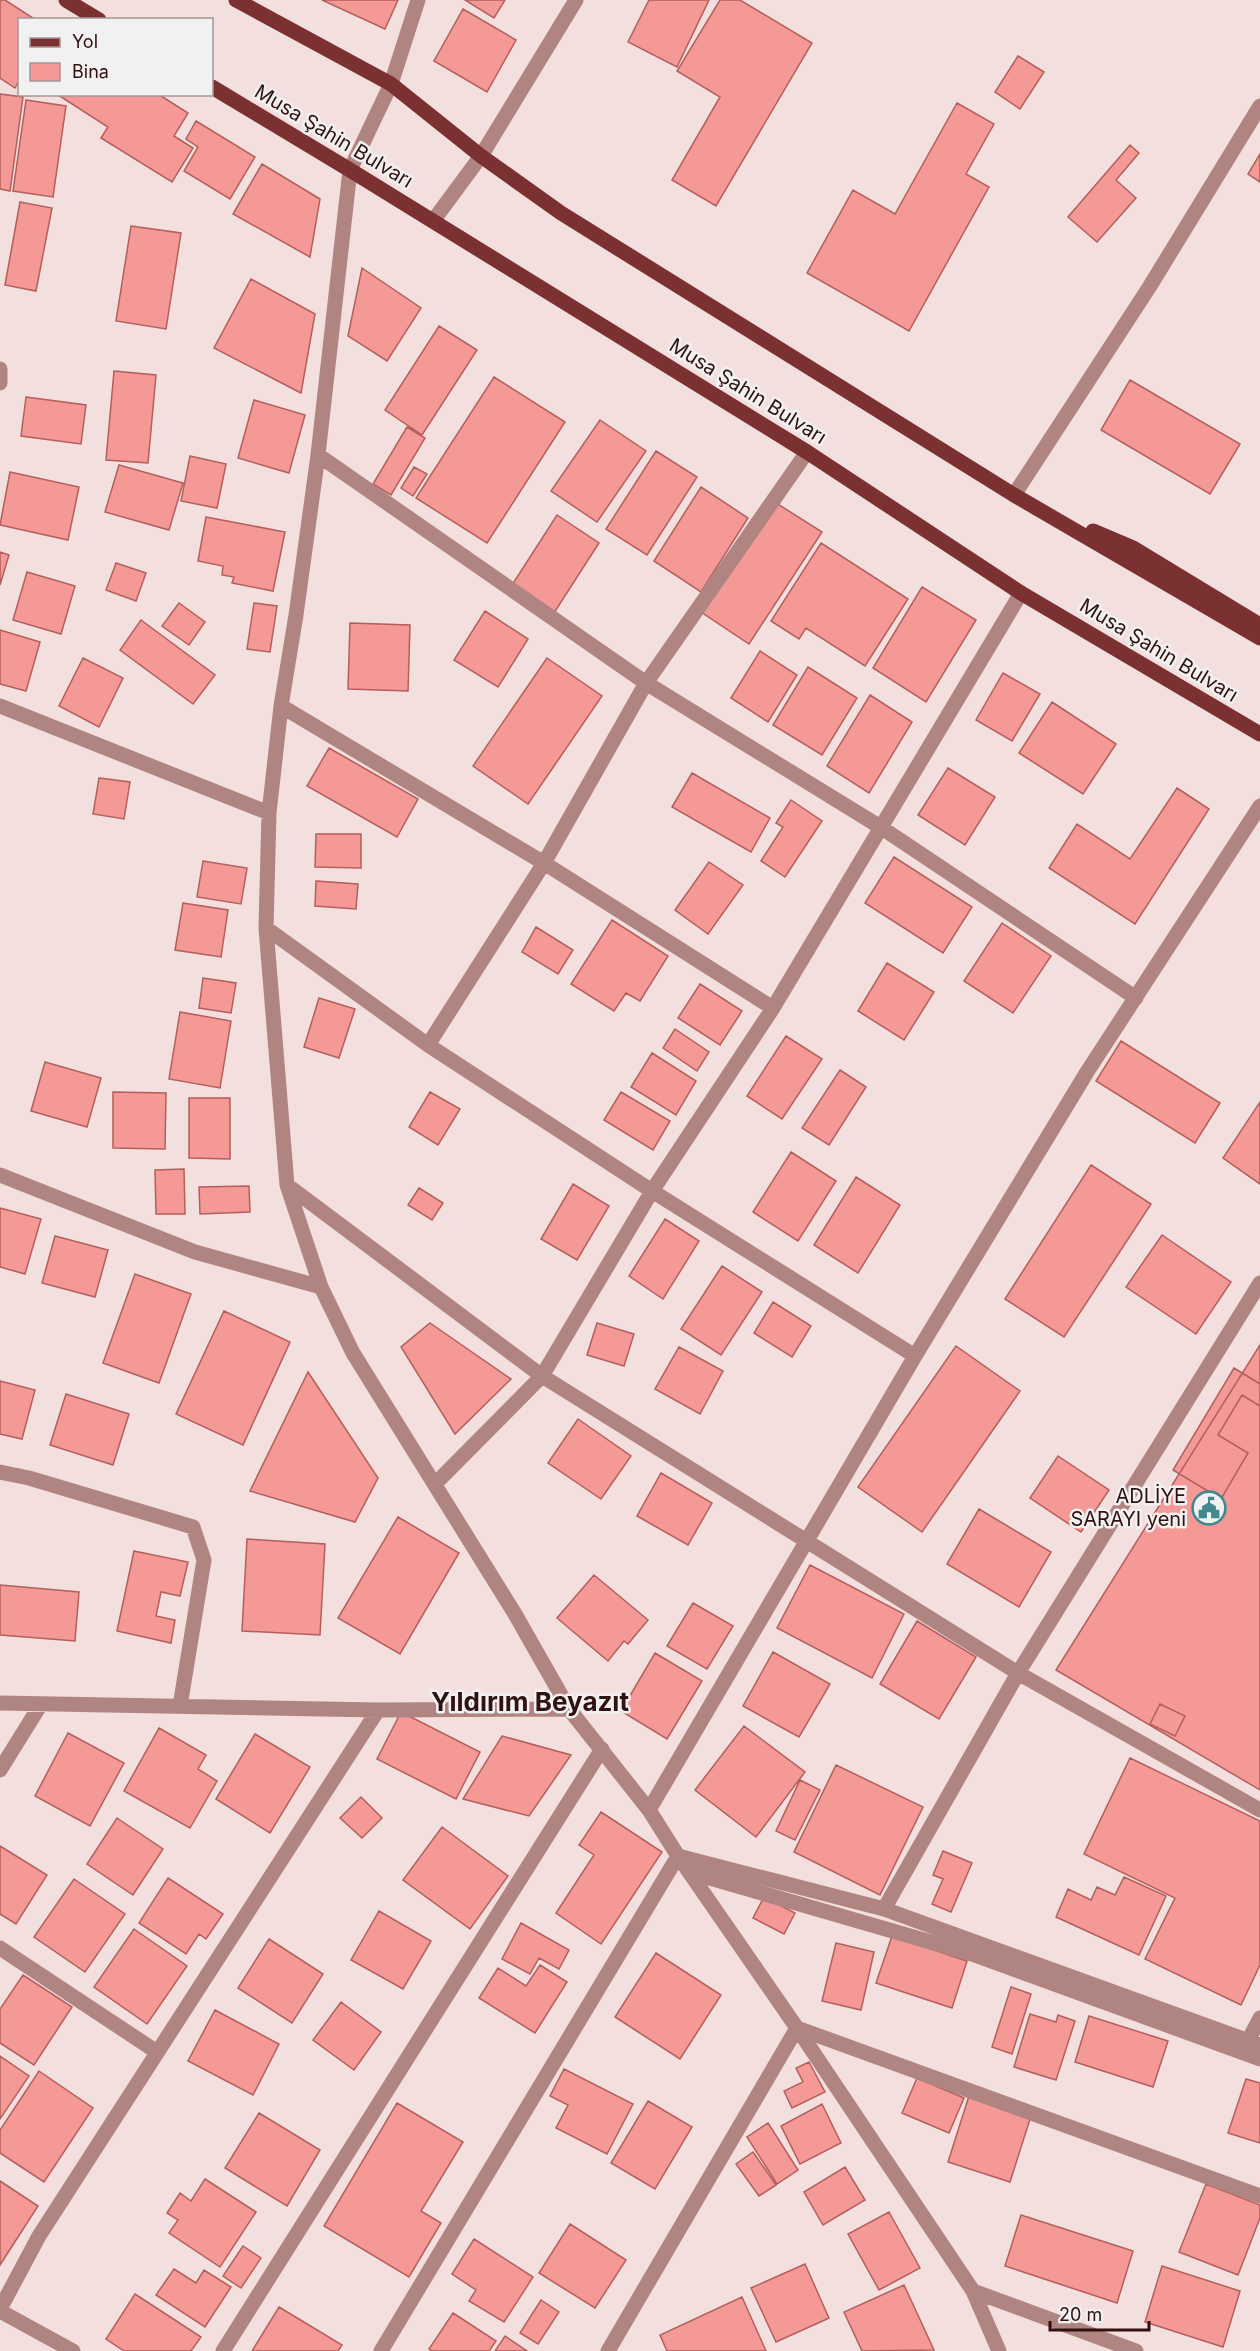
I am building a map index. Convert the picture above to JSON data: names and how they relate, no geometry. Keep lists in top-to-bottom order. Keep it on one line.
{"streets":{"main road":["Musa Şahin Bulvarı"]},"districts":["Yıldırım Beyazıt"],"places":{"public building":["ADLİYE SARAYI yeni"]},"legend":["Yol","Bina"],"scale_bar":"20 m"}
